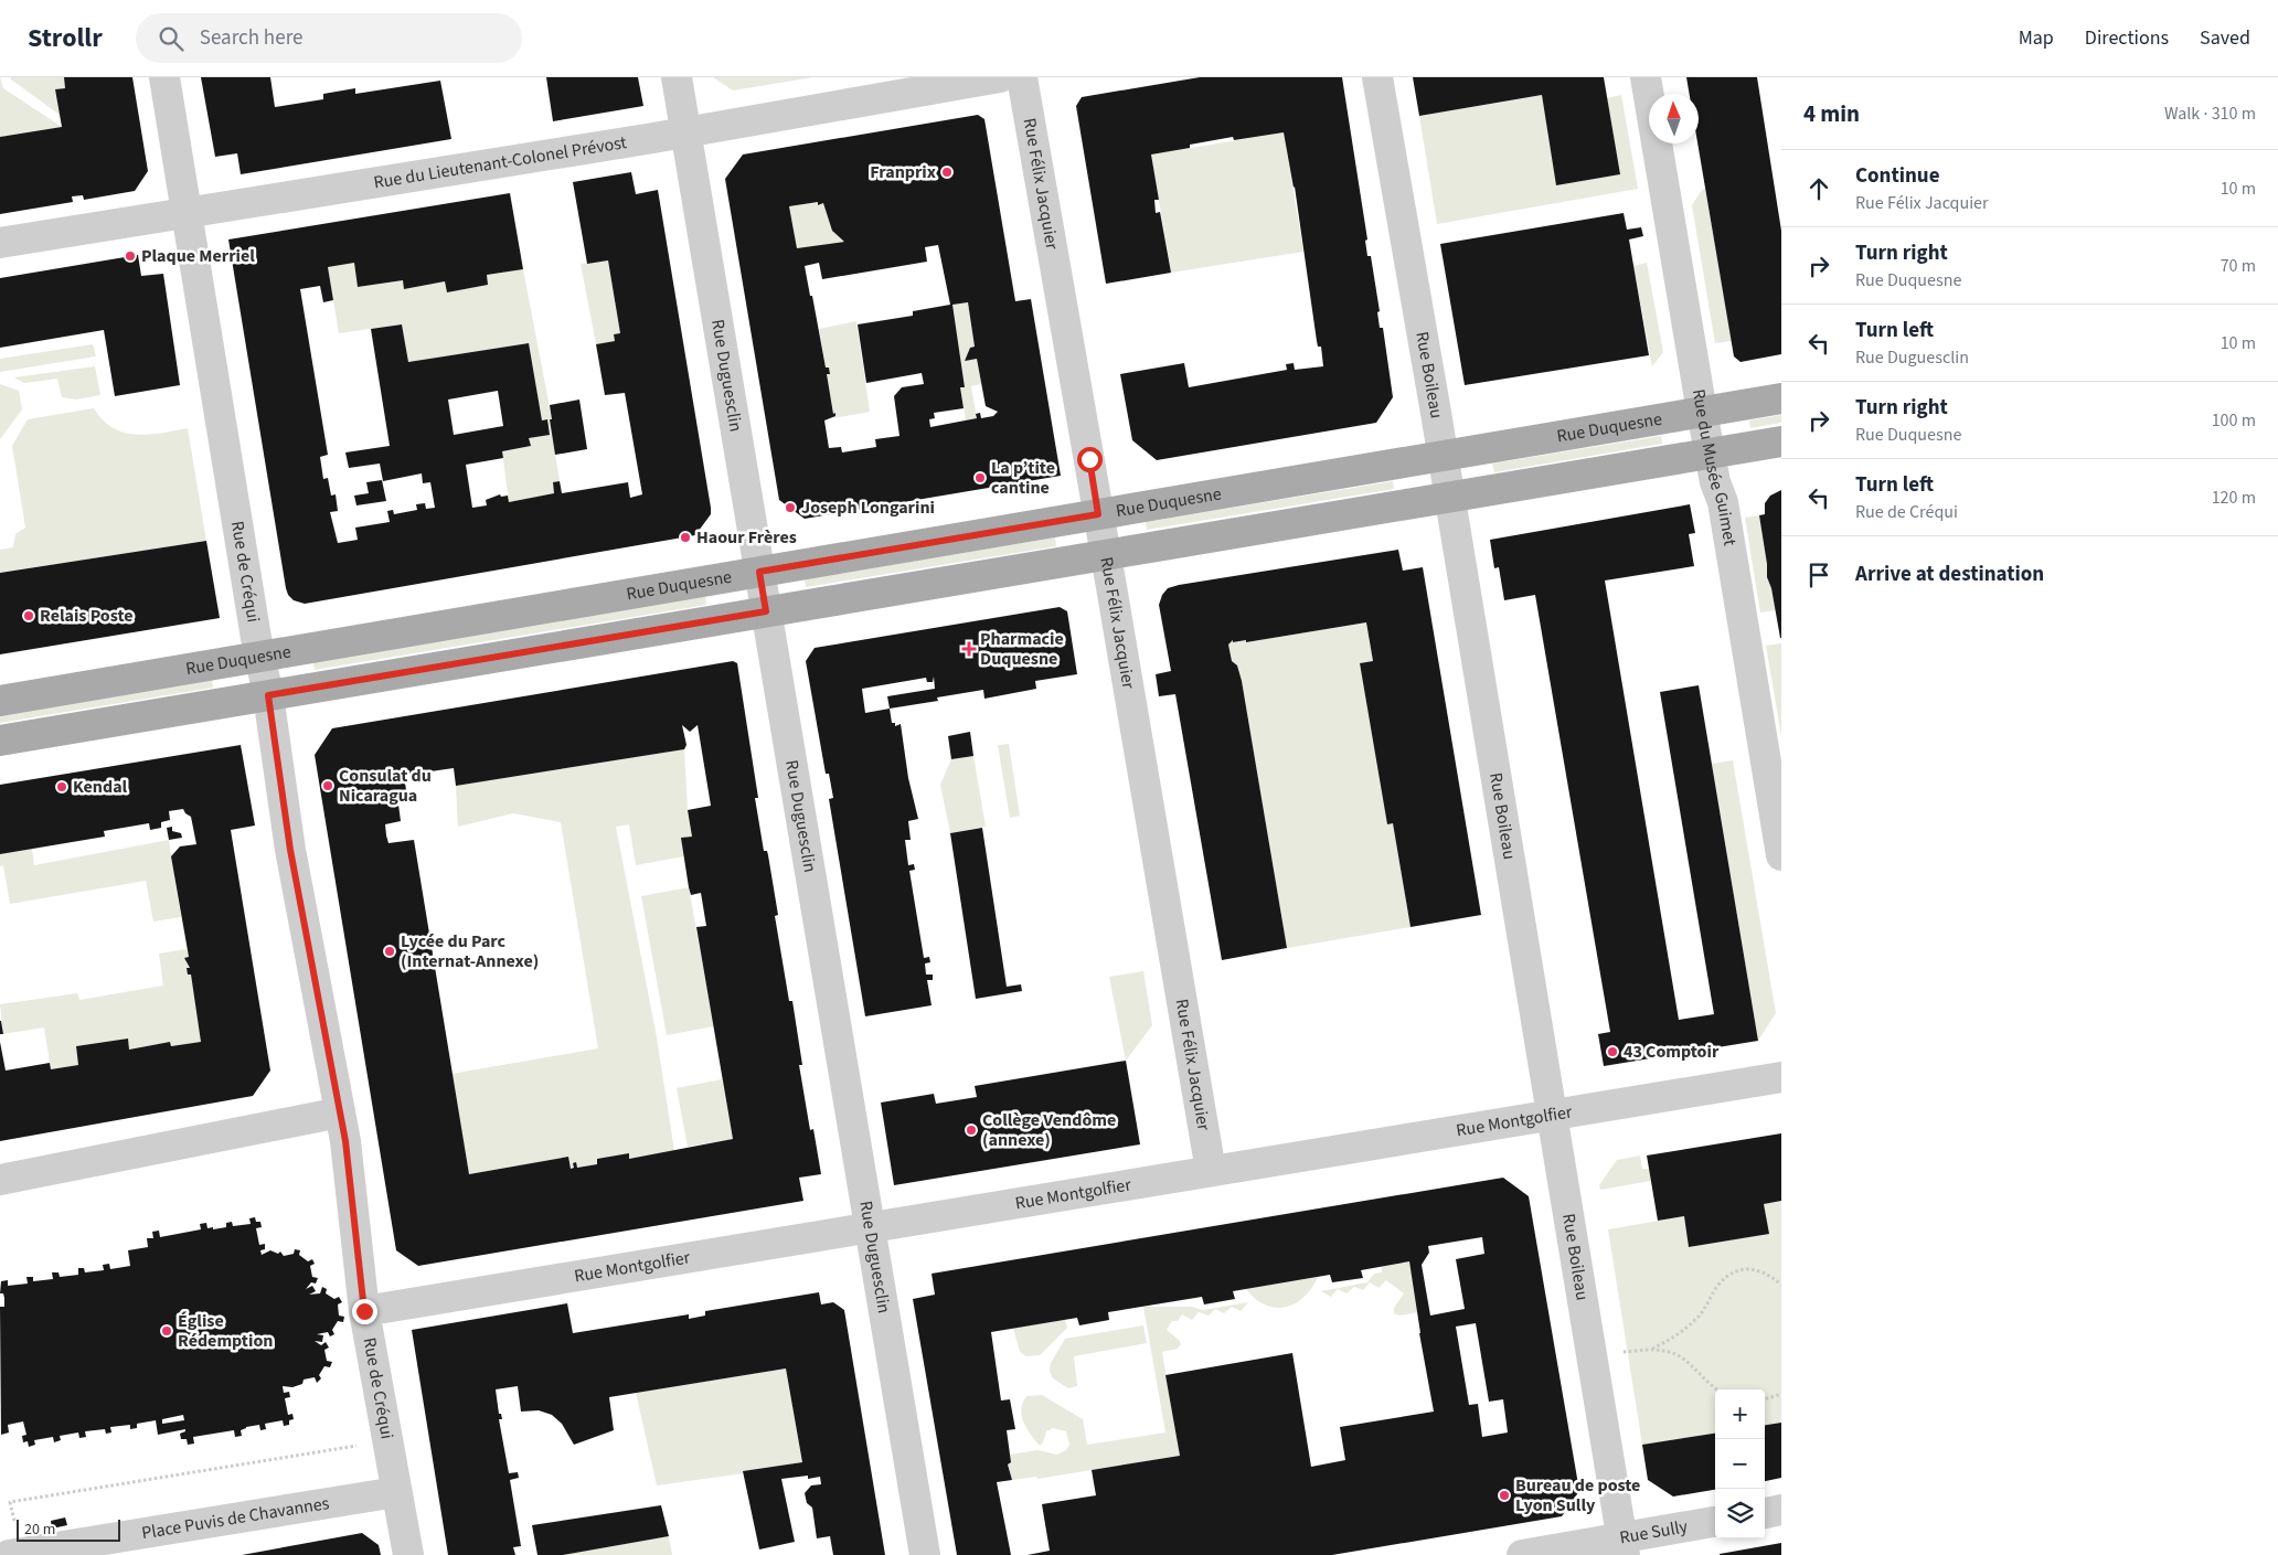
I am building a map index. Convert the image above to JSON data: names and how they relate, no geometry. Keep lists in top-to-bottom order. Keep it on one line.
{"streets":{"main road":["Rue Duquesne"],"street":["Rue du Lieutenant-Colonel Prévost","Rue Félix Jacquier","Rue Duguesclin","Rue Boileau","Rue du Musée Guimet","Rue de Créqui","Rue Montgolfier","Place Puvis de Chavannes","Rue Sully"]},"crossings":[["Rue du Lieutenant-Colonel Prévost","Rue Duguesclin"],["Rue du Lieutenant-Colonel Prévost","Rue de Créqui"],["Rue Félix Jacquier","Rue Duquesne"],["Rue Félix Jacquier","Rue Montgolfier"],["Rue Duguesclin","Rue Duquesne"],["Rue Duguesclin","Rue Montgolfier"],["Rue Boileau","Rue Duquesne"],["Rue Boileau","Rue Montgolfier"],["Rue Boileau","Rue Sully"],["Rue Duquesne","Rue du Musée Guimet"],["Rue Duquesne","Rue de Créqui"],["Rue de Créqui","Rue Montgolfier"],["Rue de Créqui","Place Puvis de Chavannes"]],"places":{"other":["Franprix","Plaque Merriel","La p’tite cantine","Joseph Longarini","Haour Frères","Relais Poste","Consulat du Nicaragua","Kendal","Lycée du Parc (Internat-Annexe)","43 Comptoir","Collège Vendôme (annexe)","Église Rédemption","Bureau de poste Lyon Sully"],"health":["Pharmacie Duquesne"]},"scale_bar":"20 m","north":"top","page":{"header":"Strollr","search":"Search here","nav":["Map","Directions","Saved"],"heading":["4 min","Walk · 310 m"],"list":[["Continue","Rue Félix Jacquier","10 m"],["Turn right","Rue Duquesne","70 m"],["Turn left","Rue Duguesclin","10 m"],["Turn right","Rue Duquesne","100 m"],["Turn left","Rue de Créqui","120 m"],"Arrive at destination"],"map_buttons":["+","−"],"scale":"20 m"}}
